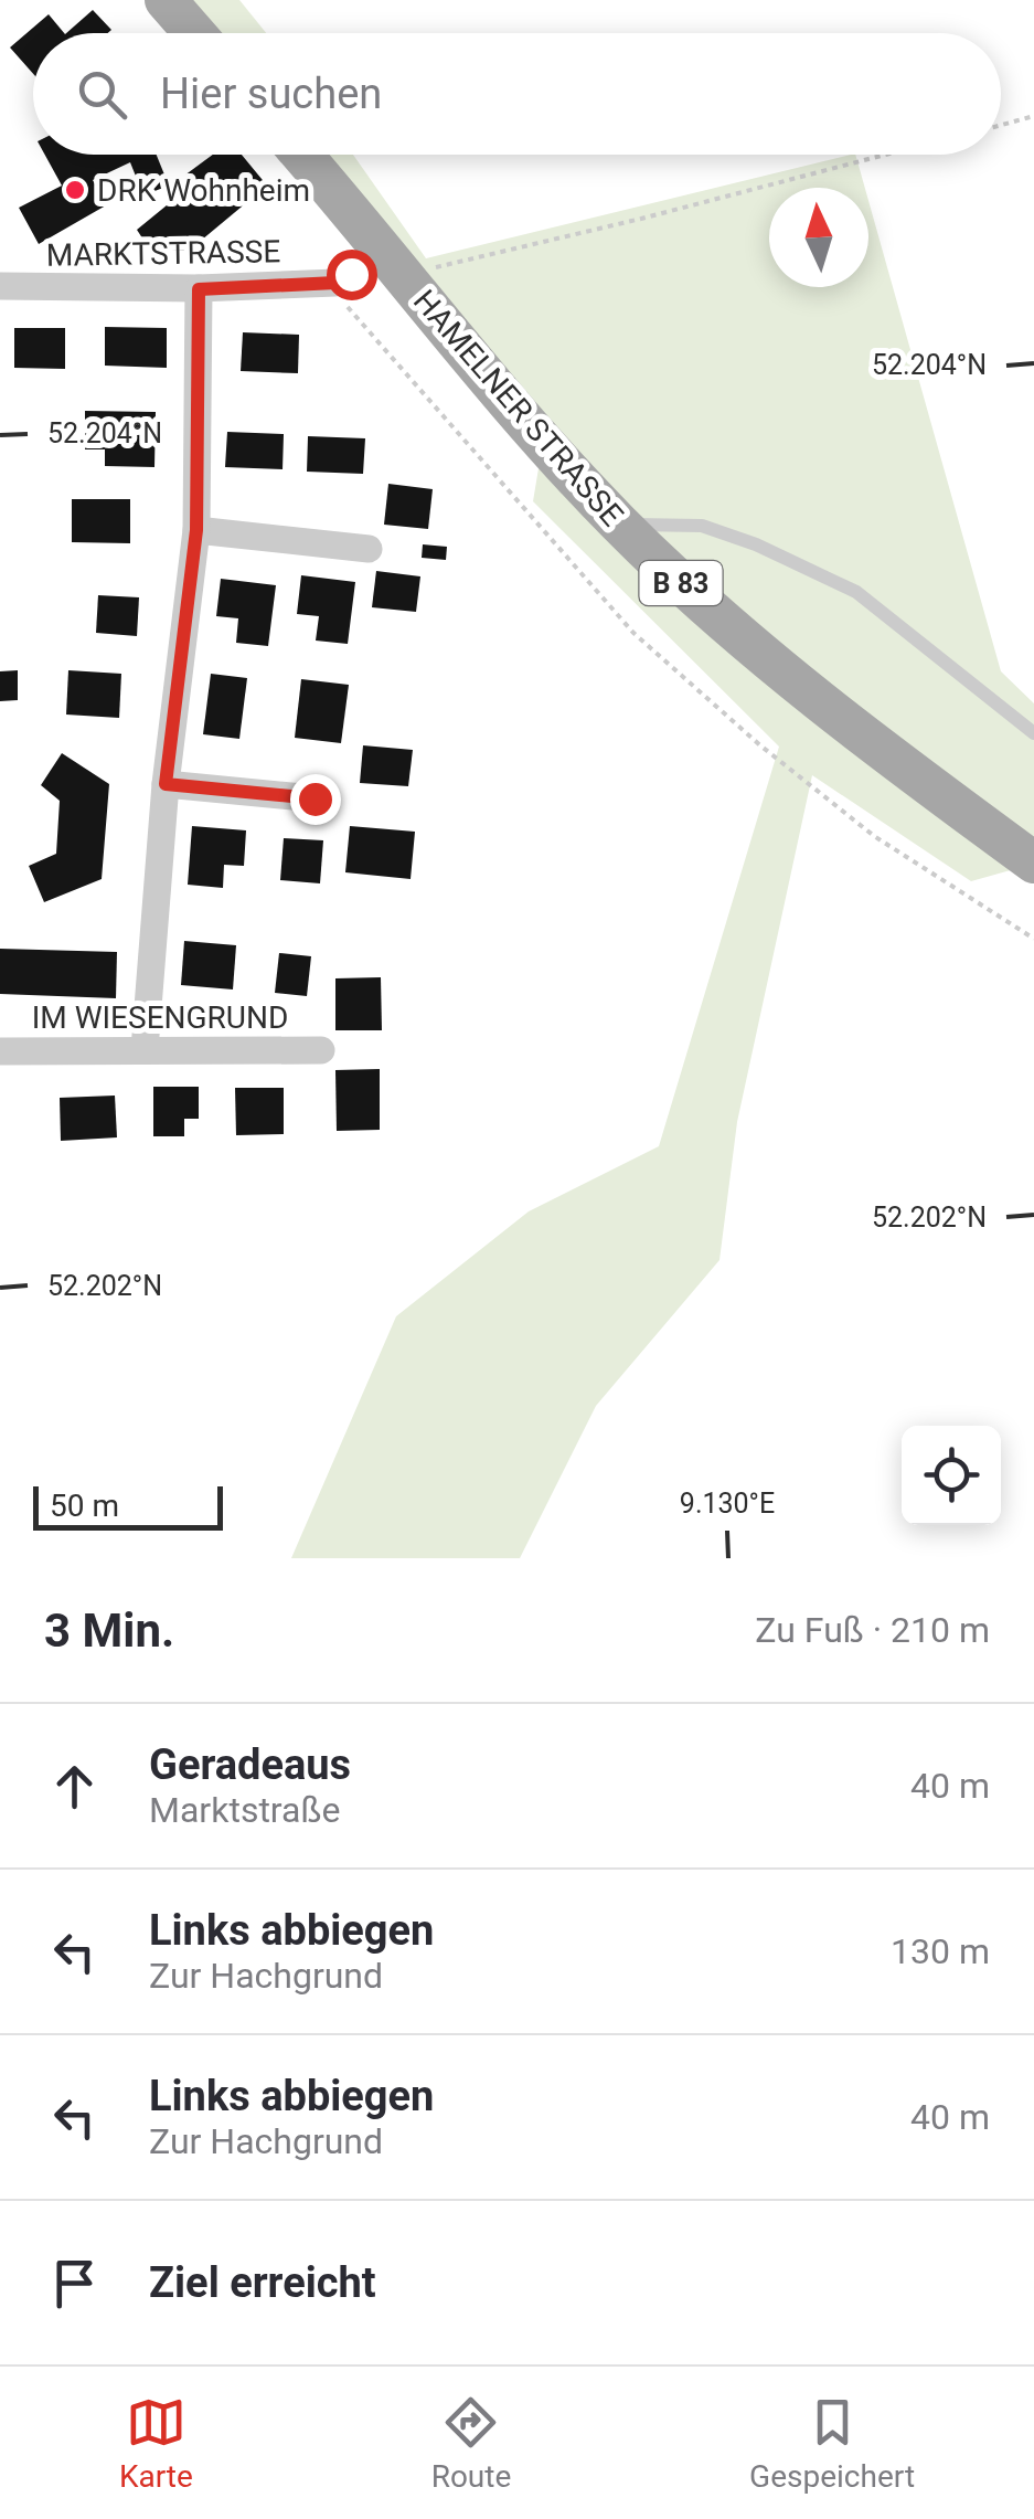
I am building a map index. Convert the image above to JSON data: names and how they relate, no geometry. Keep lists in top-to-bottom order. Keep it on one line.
{"streets":{"main road":["HAMELNER STRASSE","B 83"],"street":["MARKTSTRASSE","IM WIESENGRUND"]},"places":["DRK Wohnheim"],"scale_bar":"50 m","north":"top","page":{"search":"Hier suchen","scale":"50 m","heading":["3 Min.","Zu Fuß · 210 m"],"list":[["Geradeaus","Marktstraße","40 m"],["Links abbiegen","Zur Hachgrund","130 m"],["Links abbiegen","Zur Hachgrund","40 m"],"Ziel erreicht"],"nav":["Karte","Route","Gespeichert"]},"coordinates":["52.204°N","52.202°N","9.130°E"]}
